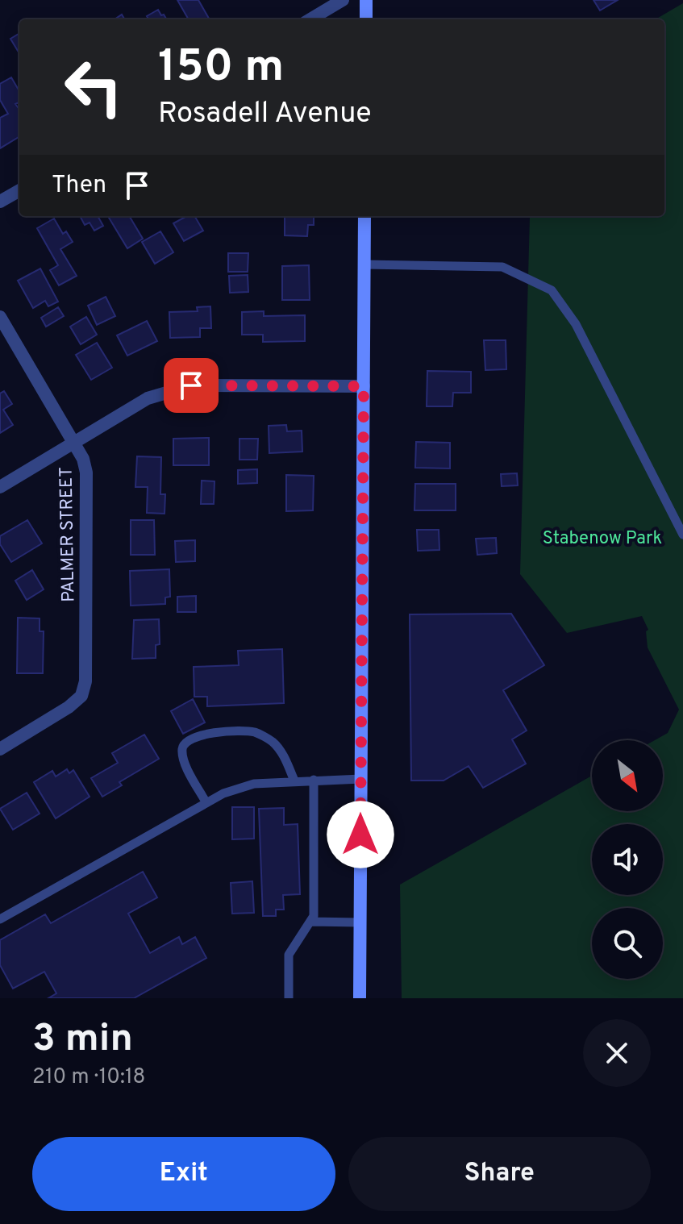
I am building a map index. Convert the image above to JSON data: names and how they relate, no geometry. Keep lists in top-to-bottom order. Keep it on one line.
{"streets":{"street":["PALMER STREET"]},"parks":["Stabenow Park"],"north":"bottom right","page":{"turn":["150 m","Rosadell Avenue"],"then":"Then","heading":["3 min","210 m · 10:18"],"buttons":["Exit","Share"]}}
